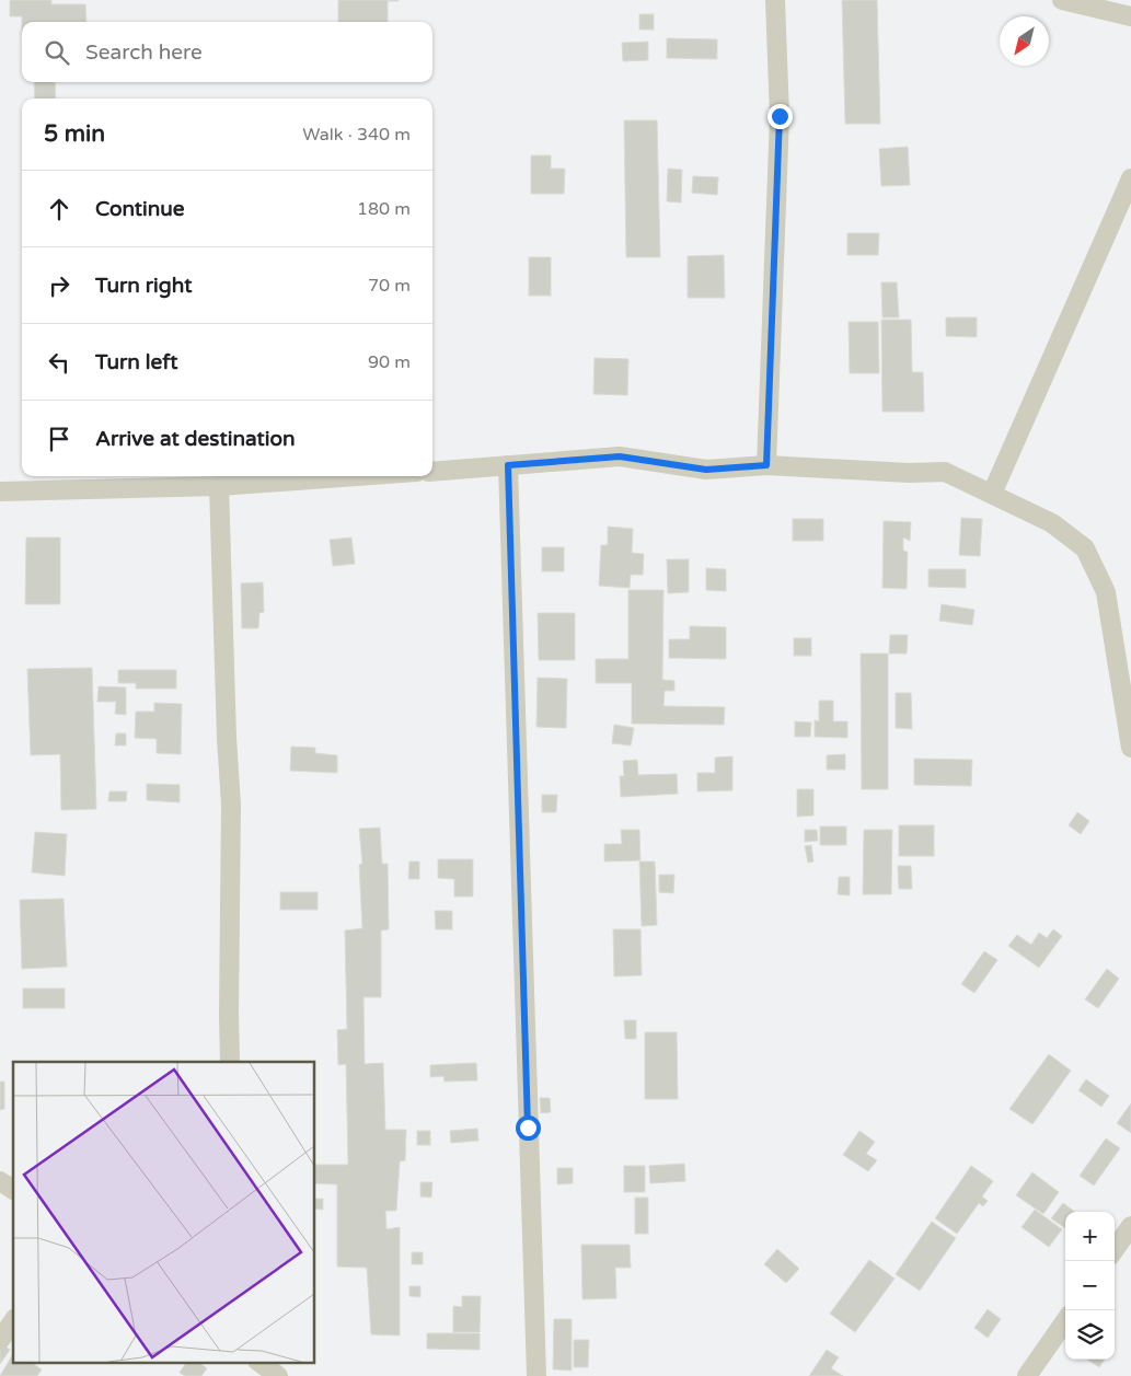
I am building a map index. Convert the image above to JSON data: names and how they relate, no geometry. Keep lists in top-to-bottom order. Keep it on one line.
{"north":"bottom left","page":{"search":"Search here","heading":["5 min","Walk · 340 m"],"list":[["Continue","180 m"],["Turn right","70 m"],["Turn left","90 m"],"Arrive at destination"],"map_buttons":["+","−"]}}
